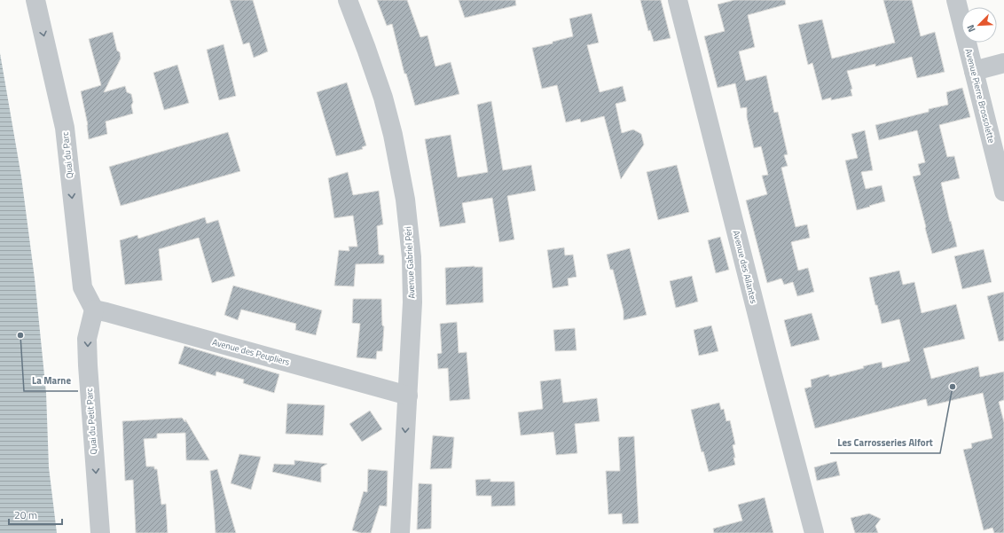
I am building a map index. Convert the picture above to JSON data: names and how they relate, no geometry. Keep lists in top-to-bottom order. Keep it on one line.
{"streets":{"street":["Avenue Pierre Brossolette","Quai du Parc","Avenue Gabriel Péri","Avenue des Ailantes","Avenue des Peupliers","Quai du Petit Parc"]},"crossings":[["Quai du Parc","Avenue des Peupliers"],["Quai du Parc","Quai du Petit Parc"],["Avenue Gabriel Péri","Avenue des Peupliers"],["Avenue des Peupliers","Quai du Petit Parc"]],"one_way":["Quai du Parc","Quai du Petit Parc"],"places":["La Marne","Les Carrosseries Alfort"],"scale_bar":"20 m","north":"bottom left"}
